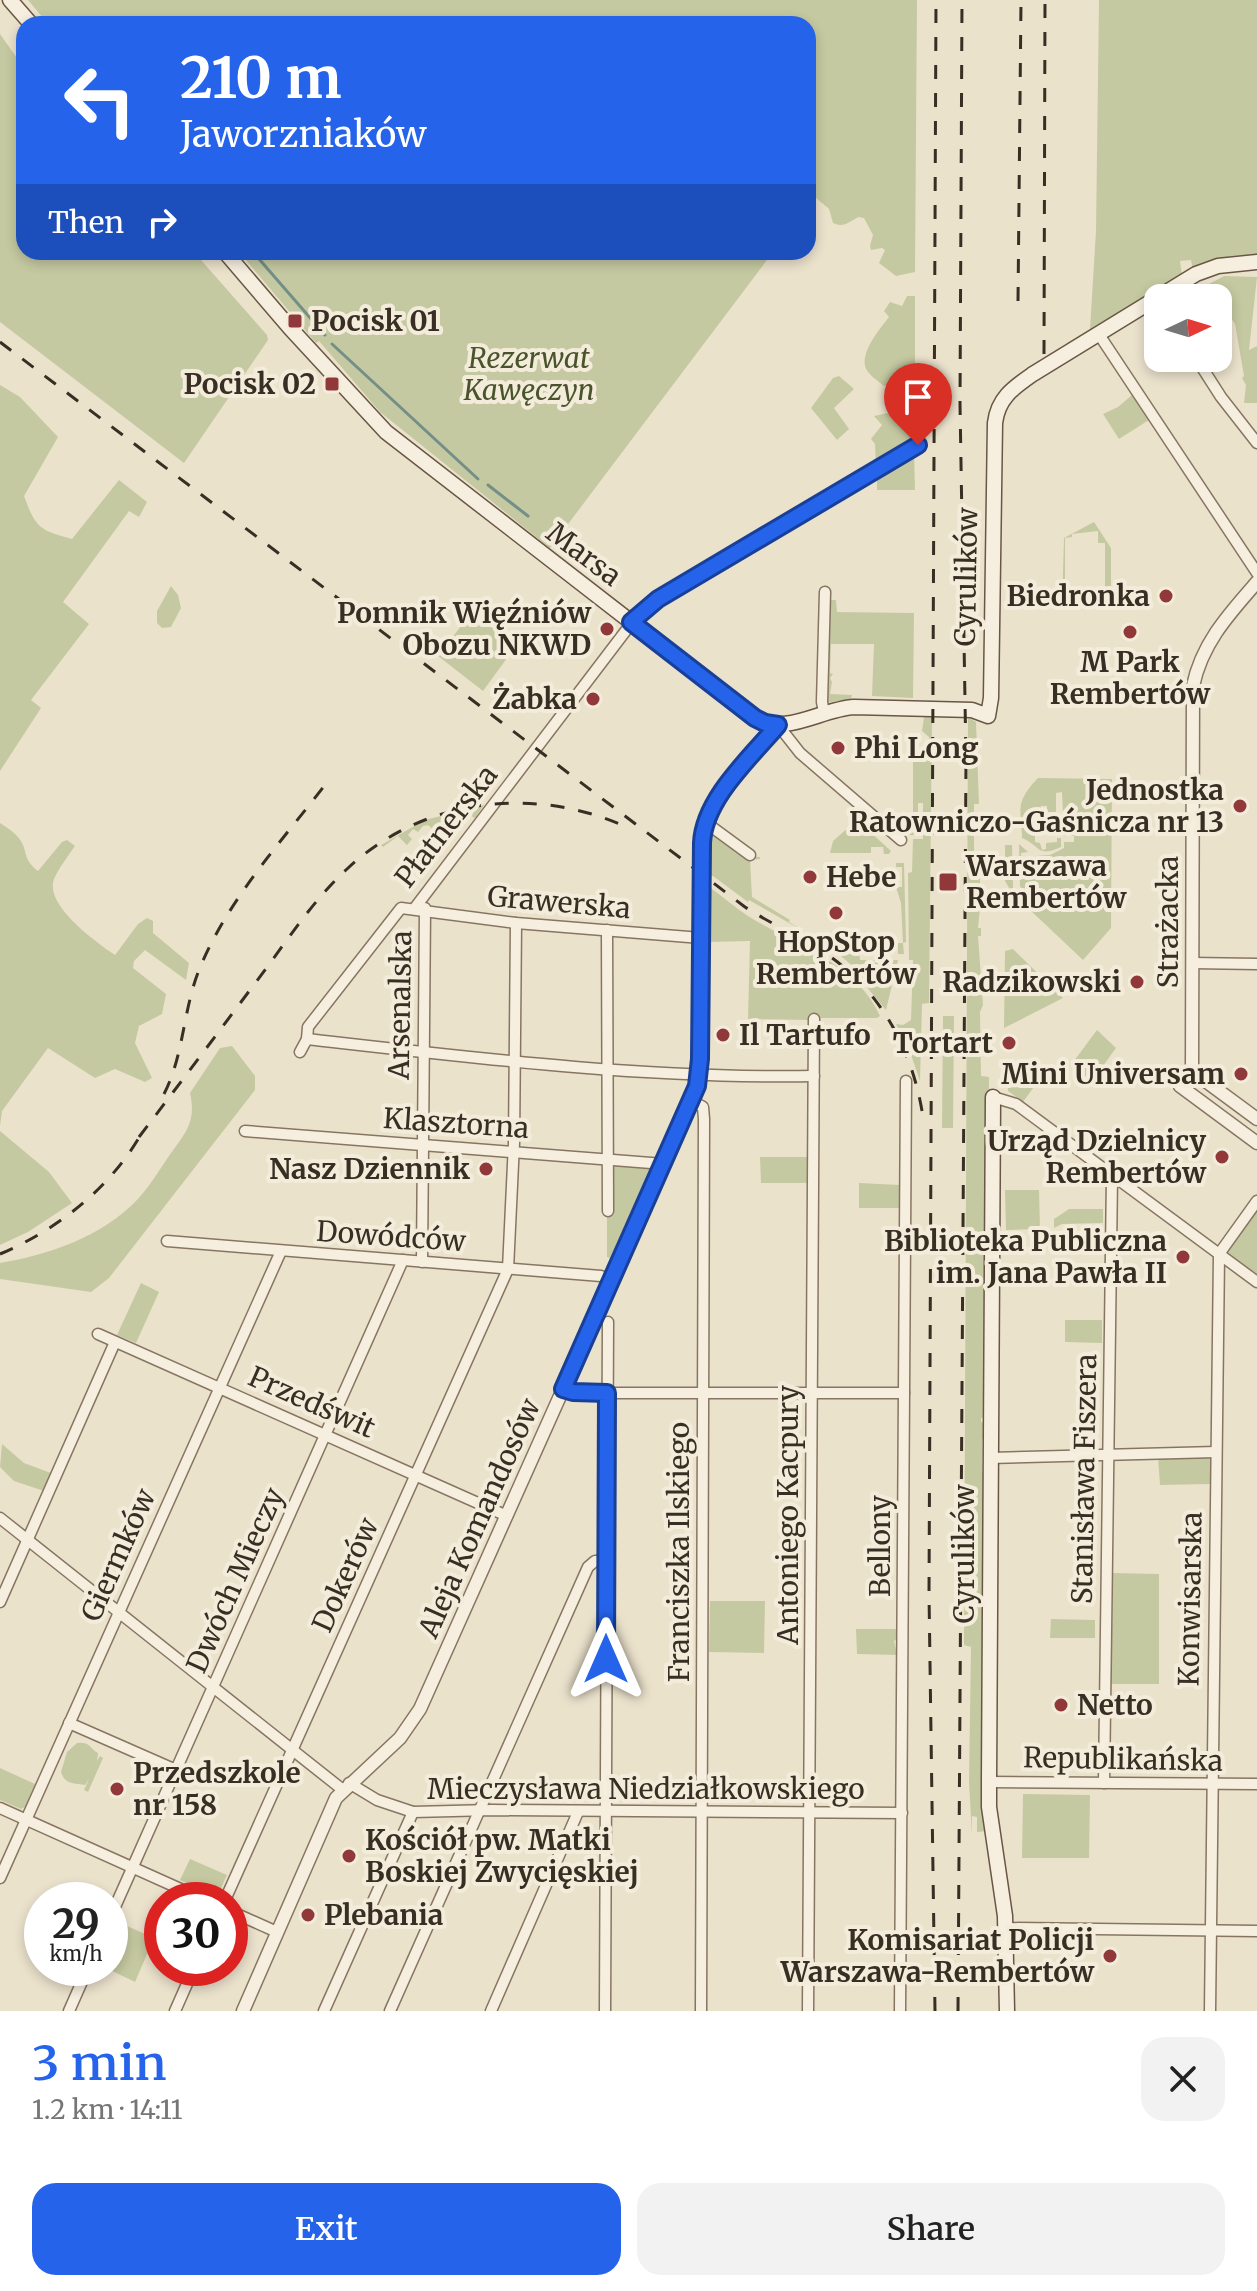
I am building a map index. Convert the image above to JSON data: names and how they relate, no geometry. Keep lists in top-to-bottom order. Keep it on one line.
{"streets":{"main road":["Marsa","Cyrulików"],"street":["Płatnerska","Grawerska","Strażacka","Arsenalska","Klasztorna","Dowódców","Przedświt","Stanisława Fiszera","Antoniego Kacpury","Aleja Komandosów","Bellony","Franciszka Ilskiego","Giermków","Dokerów","Dwóch Mieczy","Konwisarska","Republikańska","Mieczysława Niedziałkowskiego"]},"crossings":[["Marsa","Płatnerska"],["Cyrulików","Republikańska"],["Płatnerska","Grawerska"],["Płatnerska","Arsenalska"],["Grawerska","Arsenalska"],["Arsenalska","Klasztorna"],["Arsenalska","Dowódców"],["Klasztorna","Aleja Komandosów"],["Dowódców","Aleja Komandosów"],["Dowódców","Giermków"],["Dowódców","Dokerów"],["Dowódców","Dwóch Mieczy"],["Przedświt","Aleja Komandosów"],["Przedświt","Giermków"],["Przedświt","Dokerów"],["Przedświt","Dwóch Mieczy"],["Stanisława Fiszera","Republikańska"],["Antoniego Kacpury","Mieczysława Niedziałkowskiego"],["Aleja Komandosów","Franciszka Ilskiego"],["Aleja Komandosów","Mieczysława Niedziałkowskiego"],["Bellony","Mieczysława Niedziałkowskiego"],["Franciszka Ilskiego","Mieczysława Niedziałkowskiego"],["Giermków","Mieczysława Niedziałkowskiego"],["Dokerów","Mieczysława Niedziałkowskiego"],["Dwóch Mieczy","Mieczysława Niedziałkowskiego"],["Konwisarska","Republikańska"]],"parks":["Rezerwat Kawęczyn"],"places":{"transit":["Pocisk 01","Pocisk 02","Warszawa Rembertów"],"other":["Biedronka","Pomnik Więźniów Obozu NKWD","M Park Rembertów","Żabka","Phi Long","Jednostka Ratowniczo-Gaśnicza nr 13","Hebe","HopStop Rembertów","Radzikowski","Il Tartufo","Tortart","Mini Universam","Urząd Dzielnicy Rembertów","Nasz Dziennik","Biblioteka Publiczna im. Jana Pawła II","Netto","Przedszkole nr 158","Kościół pw. Matki Boskiej Zwycięskiej","Plebania","Komisariat Policji Warszawa-Rembertów"]},"north":"right","page":{"turn":["210 m","Jaworzniaków"],"then":"Then","speed":"29 km/h","limit":"30","heading":["3 min","1.2 km · 14:11"],"buttons":["Exit","Share"]}}
